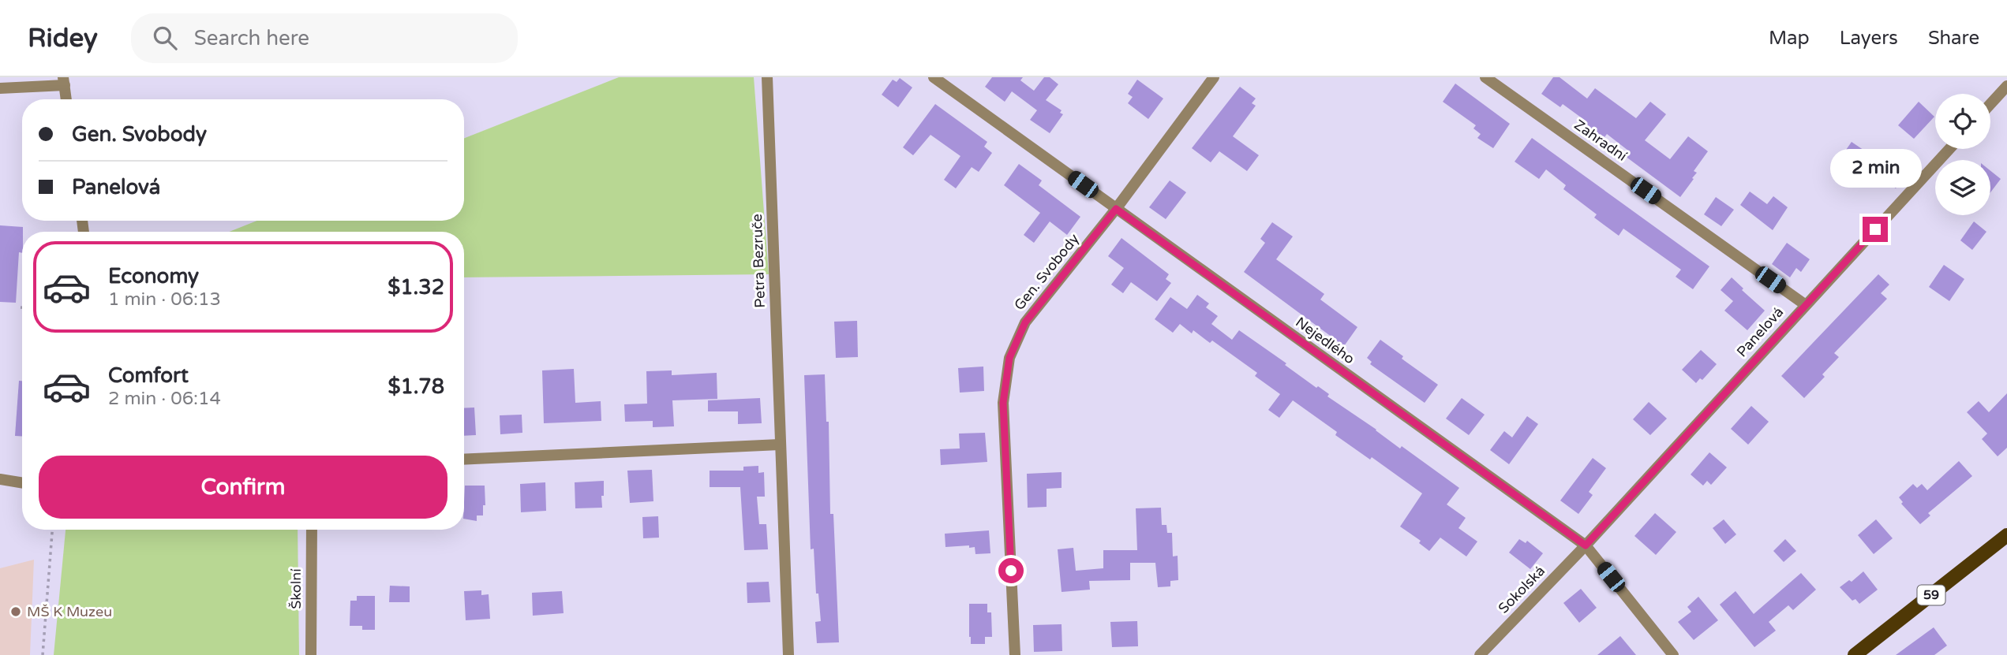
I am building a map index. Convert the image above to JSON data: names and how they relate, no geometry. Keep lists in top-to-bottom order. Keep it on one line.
{"streets":{"main road":["59"],"street":["Zahradní","Petra Bezruče","Gen. Svobody","Panelová","Nejedlého","Školní","Sokolská"]},"crossings":[["Zahradní","Panelová"],["Gen. Svobody","Nejedlého"],["Panelová","Nejedlého"],["Panelová","Sokolská"],["Nejedlého","Sokolská"]],"places":["MŠ K Muzeu"],"page":{"header":"Ridey","search":"Search here","nav":["Map","Layers","Share"],"banner":["Gen. Svobody","Panelová"],"bubble":"2 min","list":[{"name":"Economy","note":"1 min · 06:13","value":"$1.32"},{"name":"Comfort","note":"2 min · 06:14","value":"$1.78"}],"buttons":"Confirm"}}
